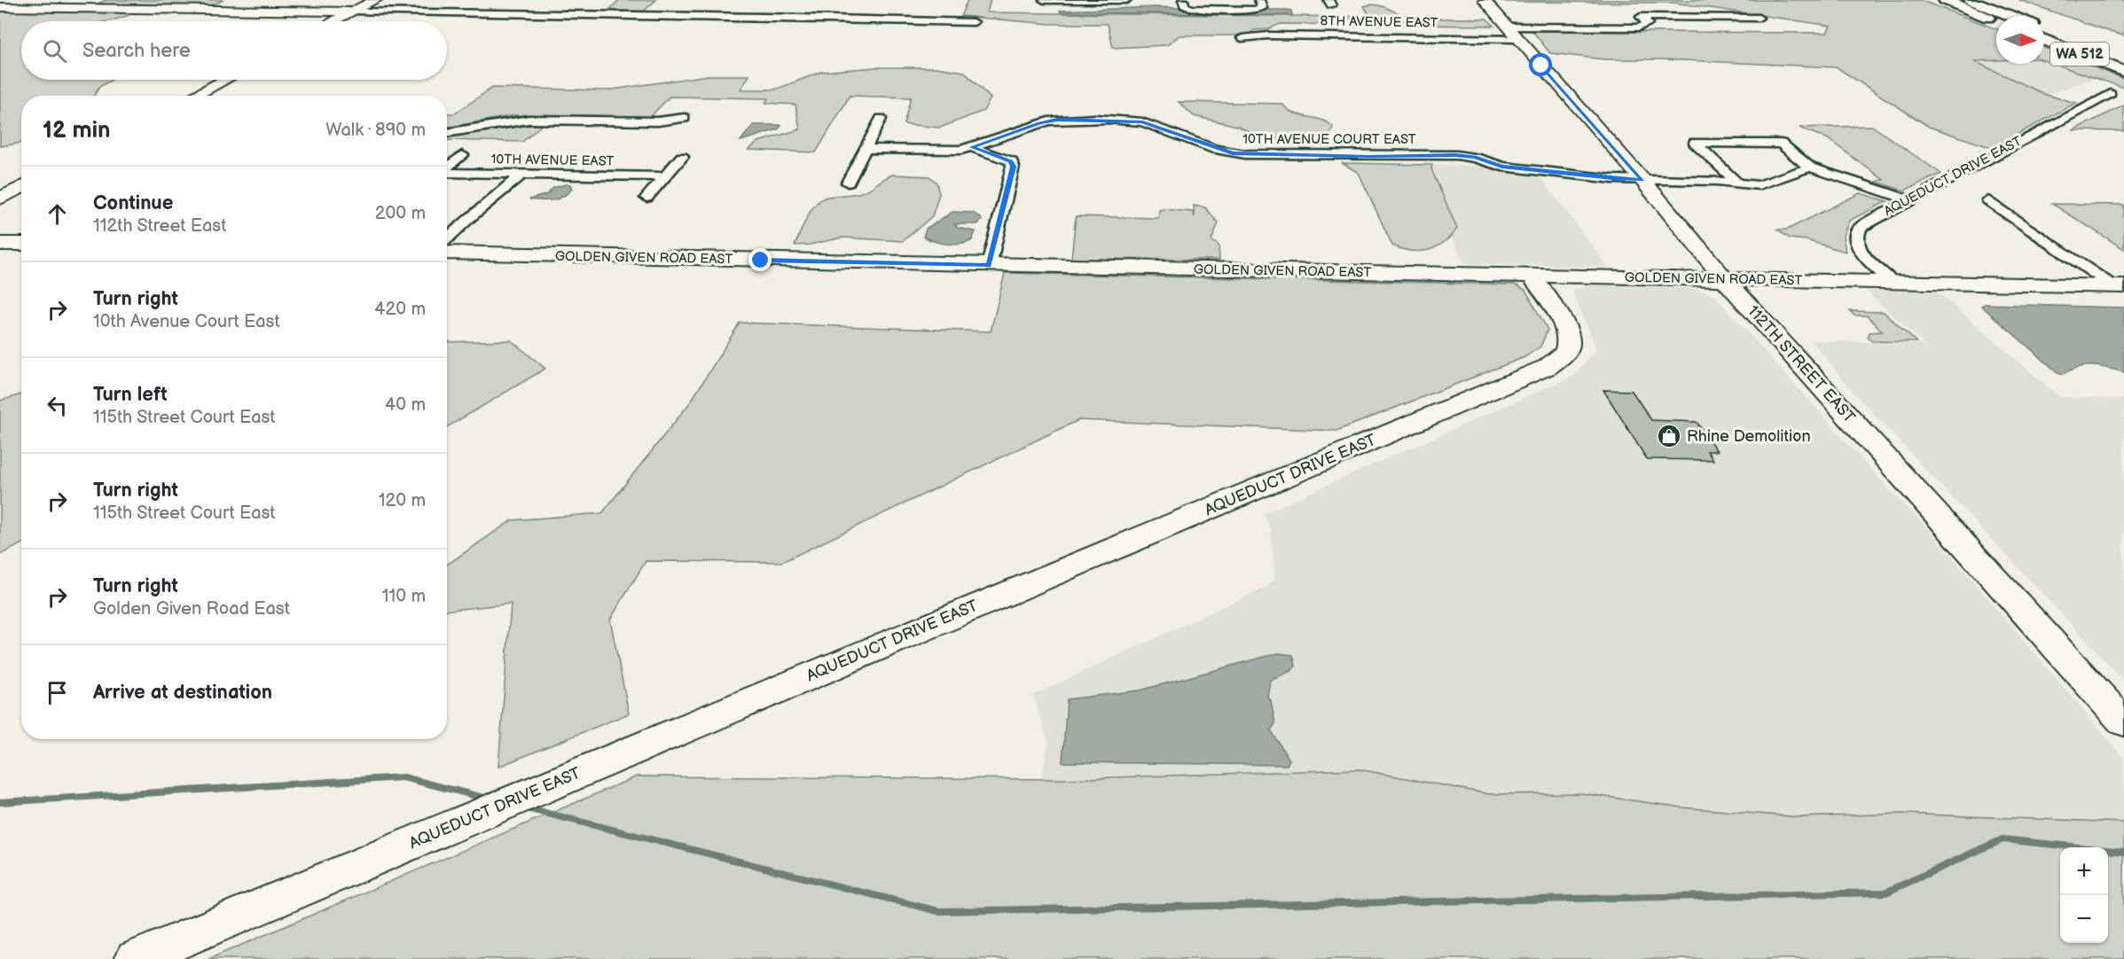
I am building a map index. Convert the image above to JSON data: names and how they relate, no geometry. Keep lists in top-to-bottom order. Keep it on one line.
{"streets":{"highway":["WA 512"],"street":["8TH AVENUE EAST","10TH AVENUE COURT EAST","10TH AVENUE EAST","AQUEDUCT DRIVE EAST","GOLDEN GIVEN ROAD EAST","112TH STREET EAST"]},"crossings":[["8TH AVENUE EAST","112TH STREET EAST"],["10TH AVENUE COURT EAST","112TH STREET EAST"],["AQUEDUCT DRIVE EAST","GOLDEN GIVEN ROAD EAST"],["GOLDEN GIVEN ROAD EAST","112TH STREET EAST"]],"places":{"shop":["Rhine Demolition"]},"north":"right","page":{"search":"Search here","heading":["12 min","Walk · 890 m"],"list":[["Continue","112th Street East","200 m"],["Turn right","10th Avenue Court East","420 m"],["Turn left","115th Street Court East","40 m"],["Turn right","115th Street Court East","120 m"],["Turn right","Golden Given Road East","110 m"],"Arrive at destination"],"map_buttons":["+","−"]}}
